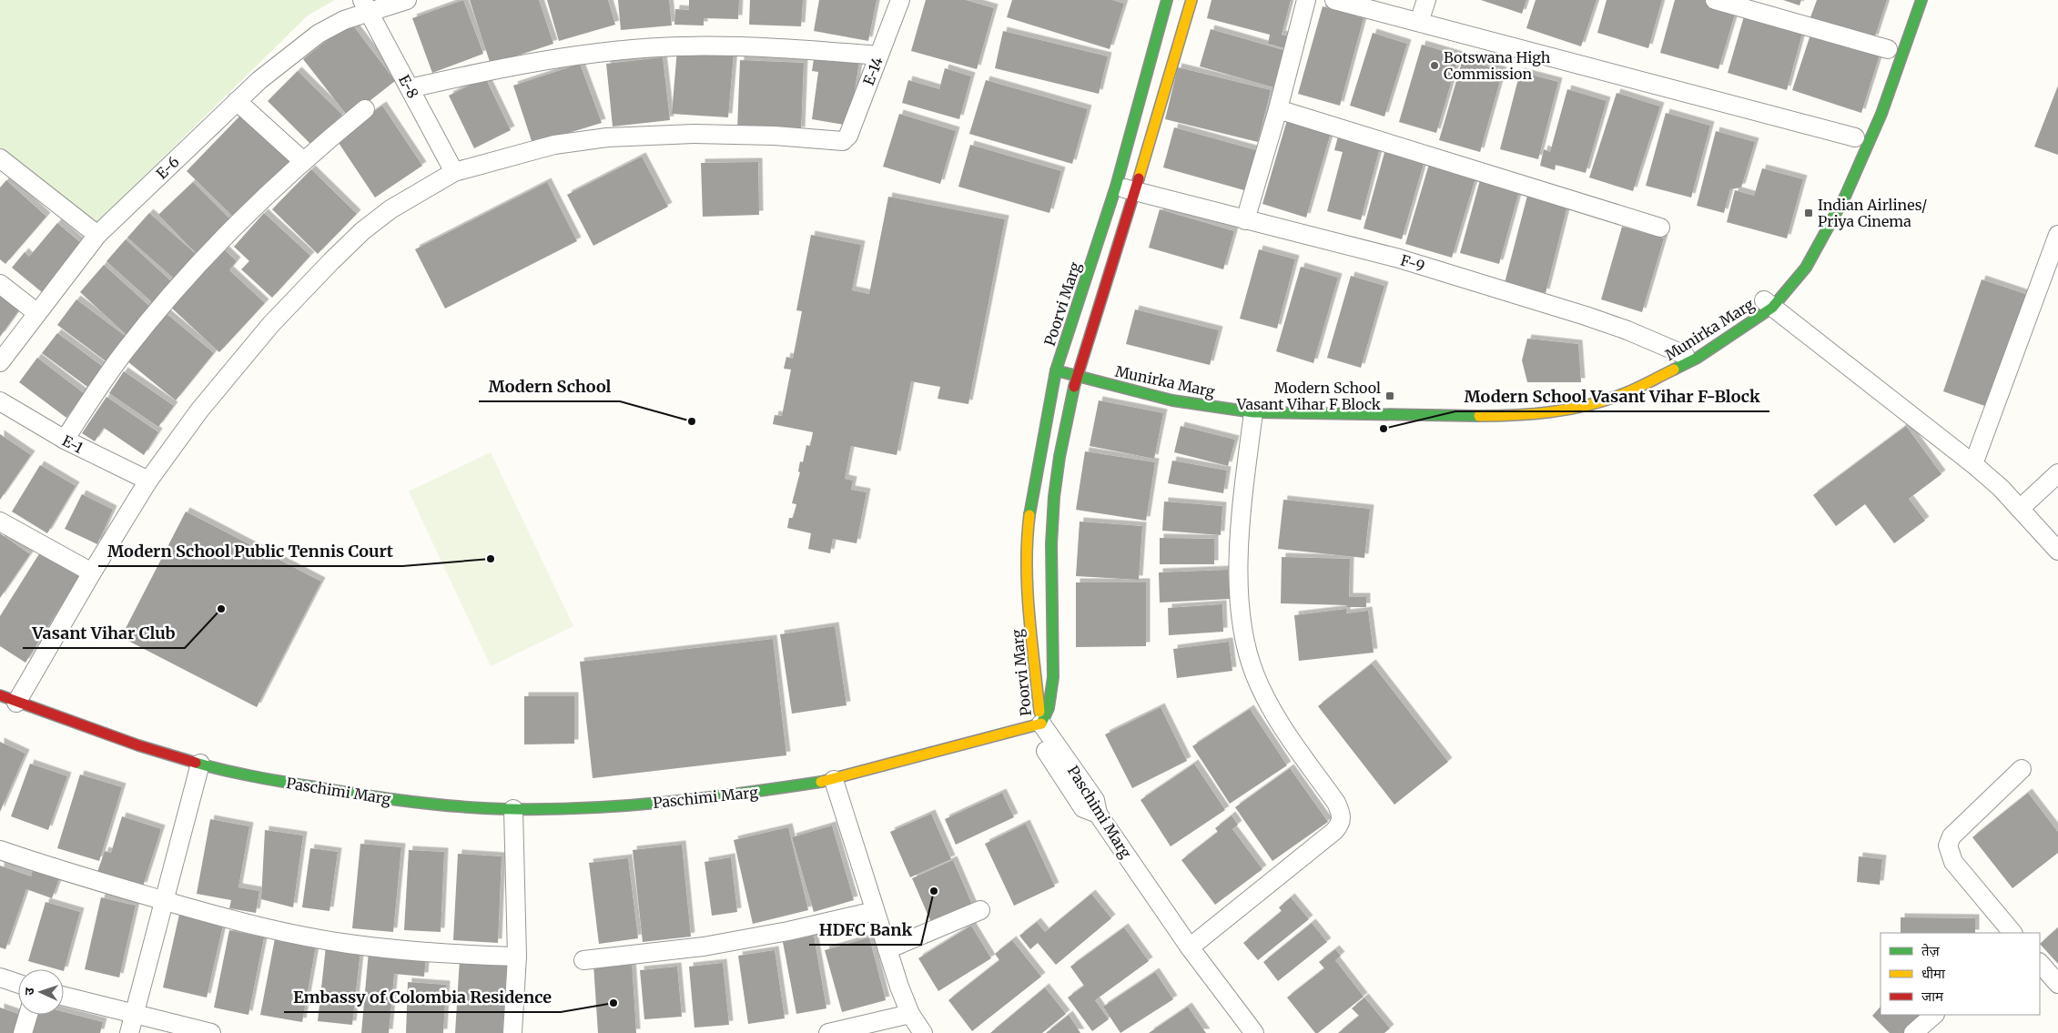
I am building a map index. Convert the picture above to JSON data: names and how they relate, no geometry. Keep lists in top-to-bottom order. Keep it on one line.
{"streets":{"main road":["Poorvi Marg","Munirka Marg","Paschimi Marg"],"street":["E-14","E-8","E-6","F-9","E-1"]},"crossings":[["E-14","E-8"],["E-8","E-6"],["F-9","Poorvi Marg"],["F-9","Munirka Marg"],["Poorvi Marg","Munirka Marg"],["Poorvi Marg","Paschimi Marg"]],"places":{"other":["Botswana High Commission","Modern School","Modern School Vasant Vihar F-Block","Modern School Public Tennis Court","Vasant Vihar Club","HDFC Bank","Embassy of Colombia Residence"],"transit":["Indian Airlines/ Priya Cinema","Modern School Vasant Vihar F Block"]},"legend":["तेज़","धीमा","जाम"],"north":"left"}
